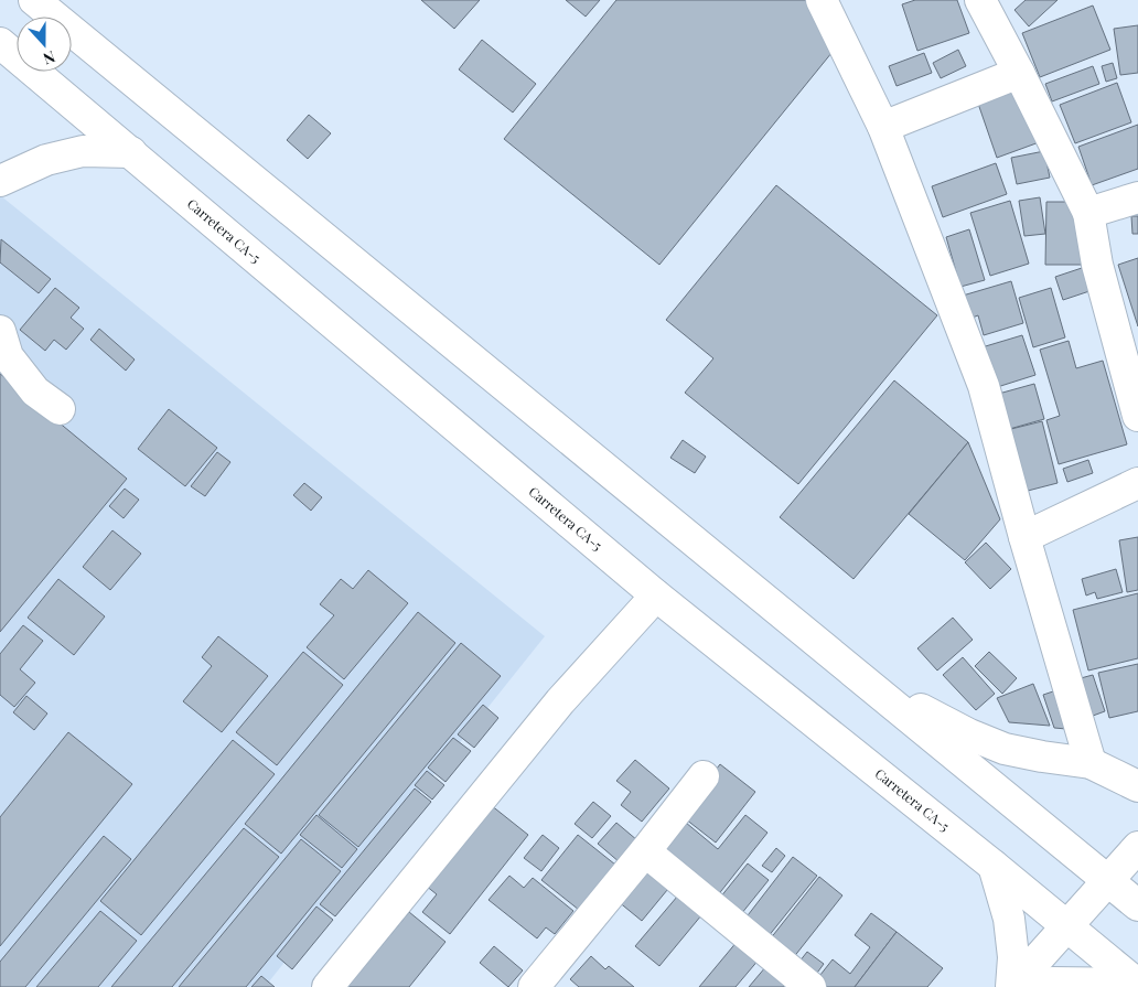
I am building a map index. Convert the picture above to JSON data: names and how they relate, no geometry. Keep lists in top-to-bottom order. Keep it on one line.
{"streets":{"main road":["Carretera CA-5"]},"north":"bottom"}
